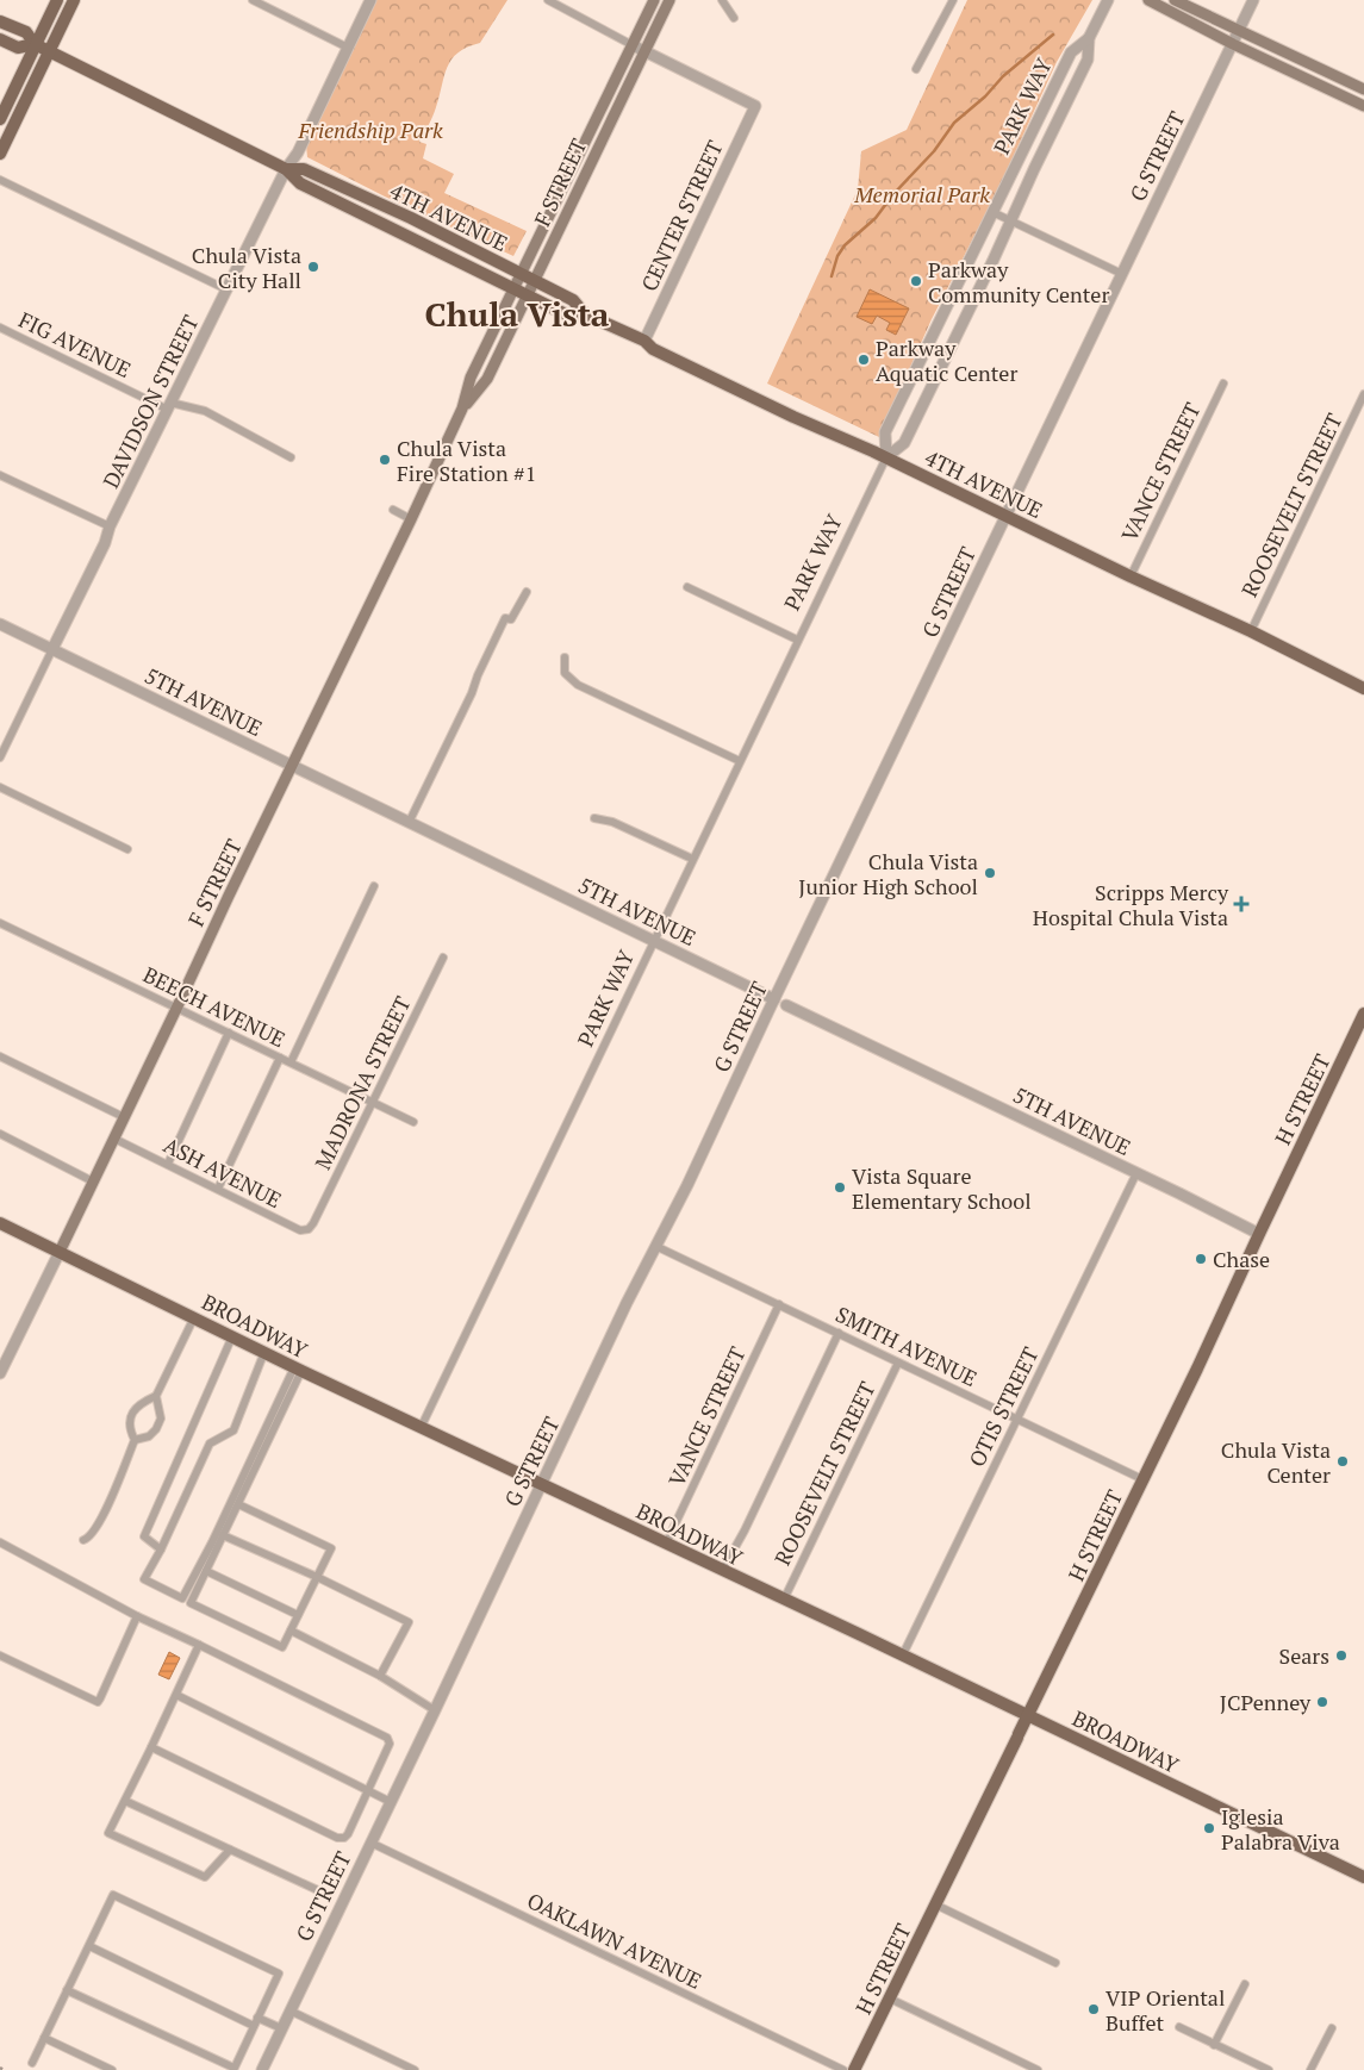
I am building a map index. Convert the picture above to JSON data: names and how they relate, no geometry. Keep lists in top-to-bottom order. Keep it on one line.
{"streets":{"main road":["F STREET","4TH AVENUE","H STREET","BROADWAY"],"street":["PARK WAY","G STREET","CENTER STREET","FIG AVENUE","DAVIDSON STREET","VANCE STREET","ROOSEVELT STREET","5TH AVENUE","BEECH AVENUE","MADRONA STREET","ASH AVENUE","SMITH AVENUE","OTIS STREET","OAKLAWN AVENUE"]},"crossings":[["PARK WAY","4TH AVENUE"],["PARK WAY","5TH AVENUE"],["PARK WAY","BROADWAY"],["G STREET","4TH AVENUE"],["G STREET","5TH AVENUE"],["G STREET","BROADWAY"],["G STREET","SMITH AVENUE"],["G STREET","OAKLAWN AVENUE"],["F STREET","CENTER STREET"],["F STREET","4TH AVENUE"],["F STREET","5TH AVENUE"],["F STREET","BEECH AVENUE"],["F STREET","ASH AVENUE"],["F STREET","BROADWAY"],["CENTER STREET","4TH AVENUE"],["4TH AVENUE","DAVIDSON STREET"],["4TH AVENUE","VANCE STREET"],["4TH AVENUE","ROOSEVELT STREET"],["FIG AVENUE","DAVIDSON STREET"],["DAVIDSON STREET","5TH AVENUE"],["VANCE STREET","BROADWAY"],["VANCE STREET","SMITH AVENUE"],["ROOSEVELT STREET","BROADWAY"],["ROOSEVELT STREET","SMITH AVENUE"],["5TH AVENUE","H STREET"],["5TH AVENUE","OTIS STREET"],["BEECH AVENUE","MADRONA STREET"],["MADRONA STREET","ASH AVENUE"],["H STREET","BROADWAY"],["H STREET","SMITH AVENUE"],["BROADWAY","OTIS STREET"],["SMITH AVENUE","OTIS STREET"]],"districts":["Chula Vista"],"parks":["Friendship Park","Memorial Park"],"places":{"other":["Chula Vista City Hall","Parkway Community Center","Parkway Aquatic Center","Chula Vista Fire Station #1","Chula Vista Junior High School","Vista Square Elementary School","Chase","Chula Vista Center","Sears","JCPenney","Iglesia Palabra Viva","VIP Oriental Buffet"],"health":["Scripps Mercy Hospital Chula Vista"]}}
